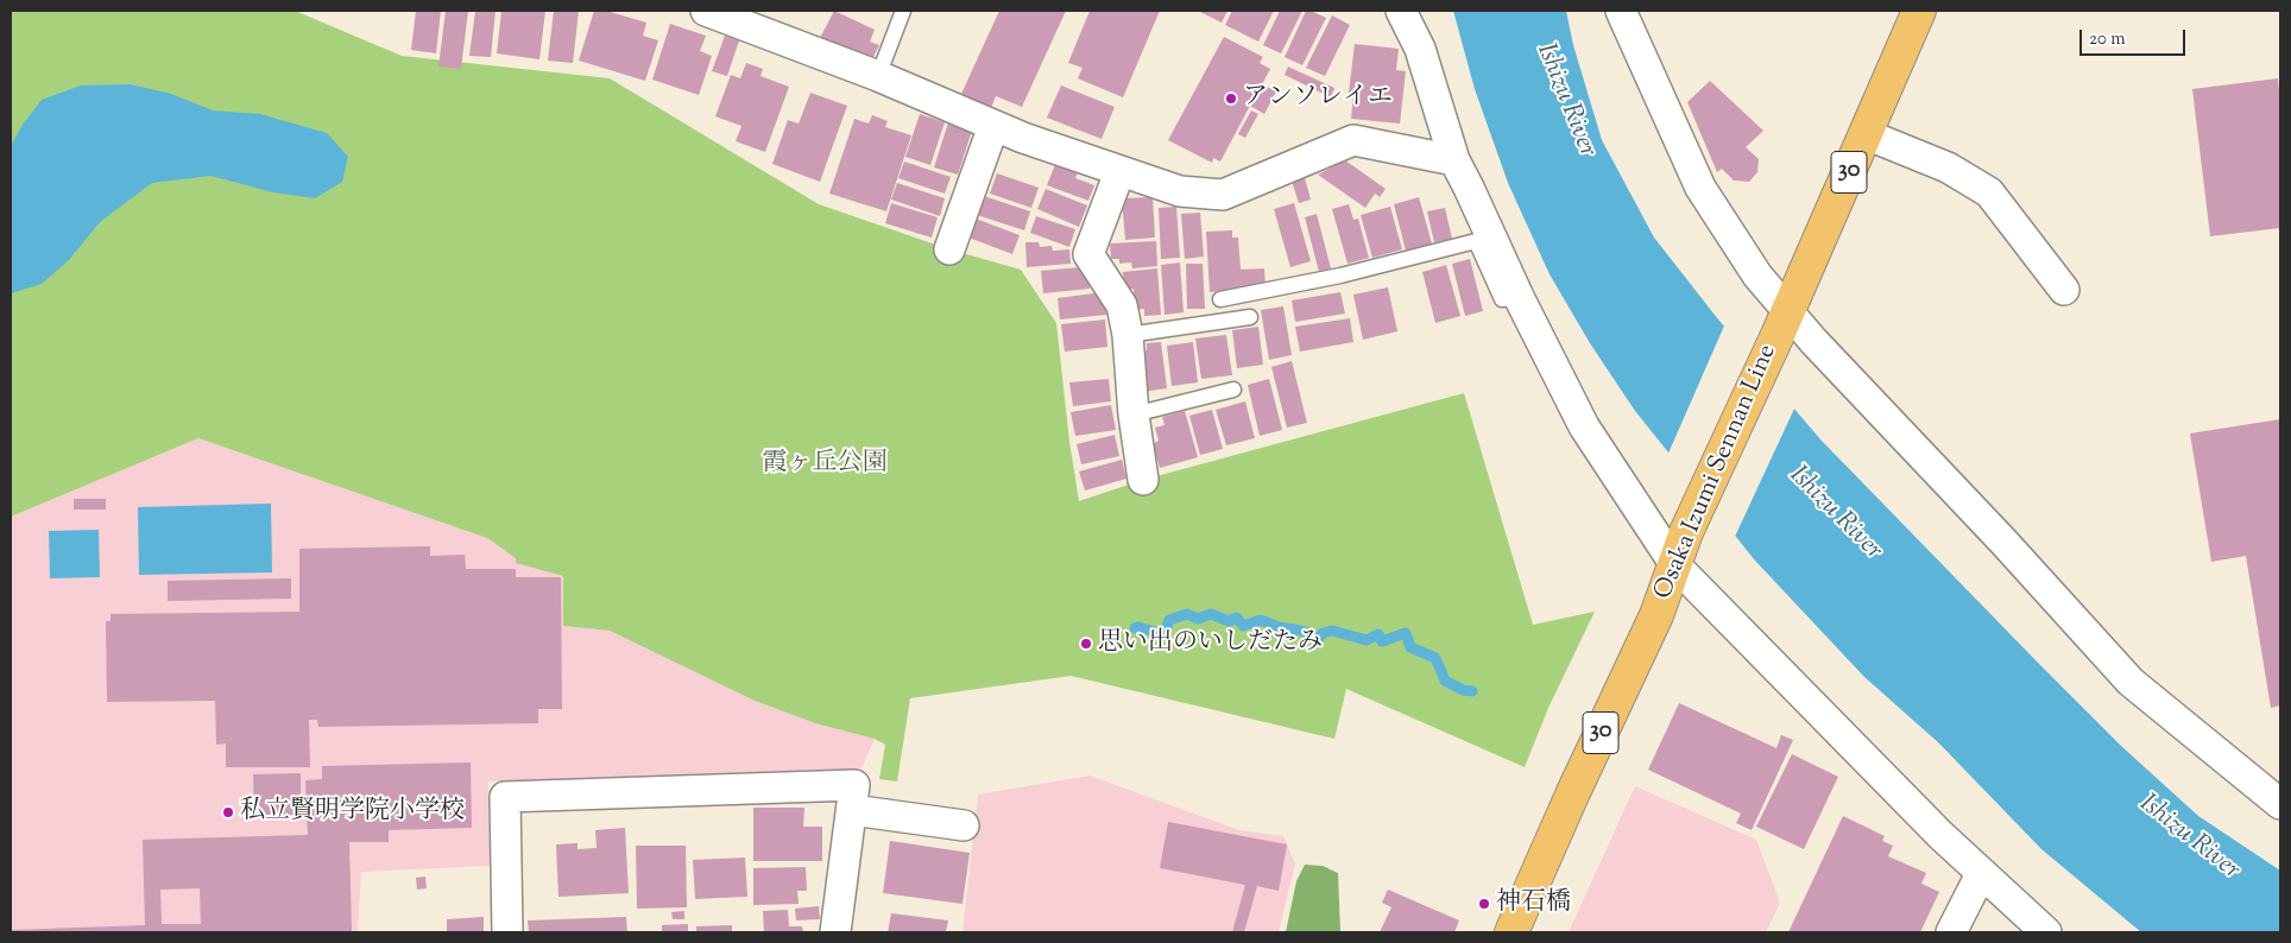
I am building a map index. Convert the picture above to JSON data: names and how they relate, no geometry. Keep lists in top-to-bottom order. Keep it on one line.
{"streets":{"main road":["30","Osaka Izumi Sennan Line"]},"water":["Ishizu River"],"parks":["霞ヶ丘公園"],"places":["アンソレイエ","思い出のいしだたみ","私立賢明学院小学校","神石橋"],"scale_bar":"20 m"}
